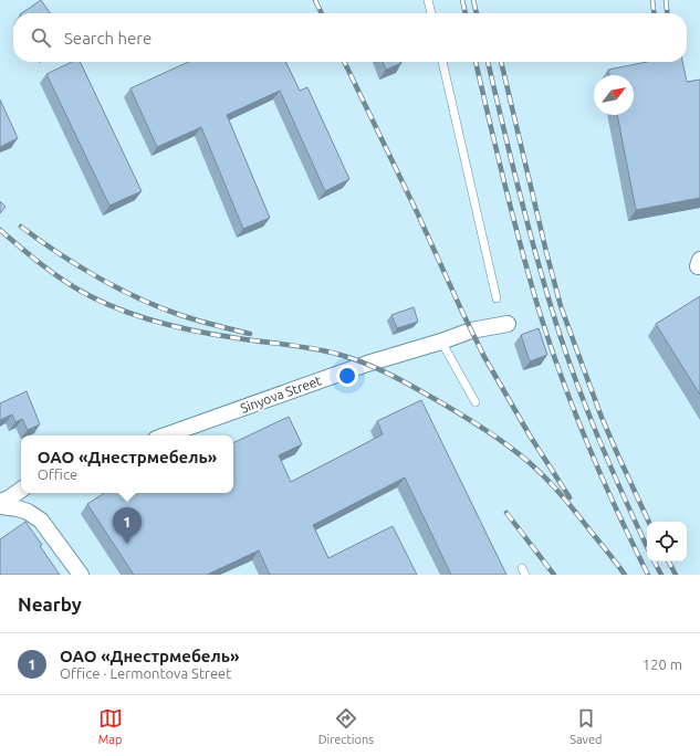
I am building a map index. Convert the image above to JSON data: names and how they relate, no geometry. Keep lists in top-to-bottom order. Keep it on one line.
{"streets":{"street":["Sinyova Street"]},"north":"top right","page":{"search":"Search here","popup":["ОАО «Днестрмебель»","Office"],"pins":"1","heading":"Nearby","list":[{"mark":"1","name":"ОАО «Днестрмебель»","note":"Office · Lermontova Street","value":"120 m"}],"nav":["Map","Directions","Saved"]}}
